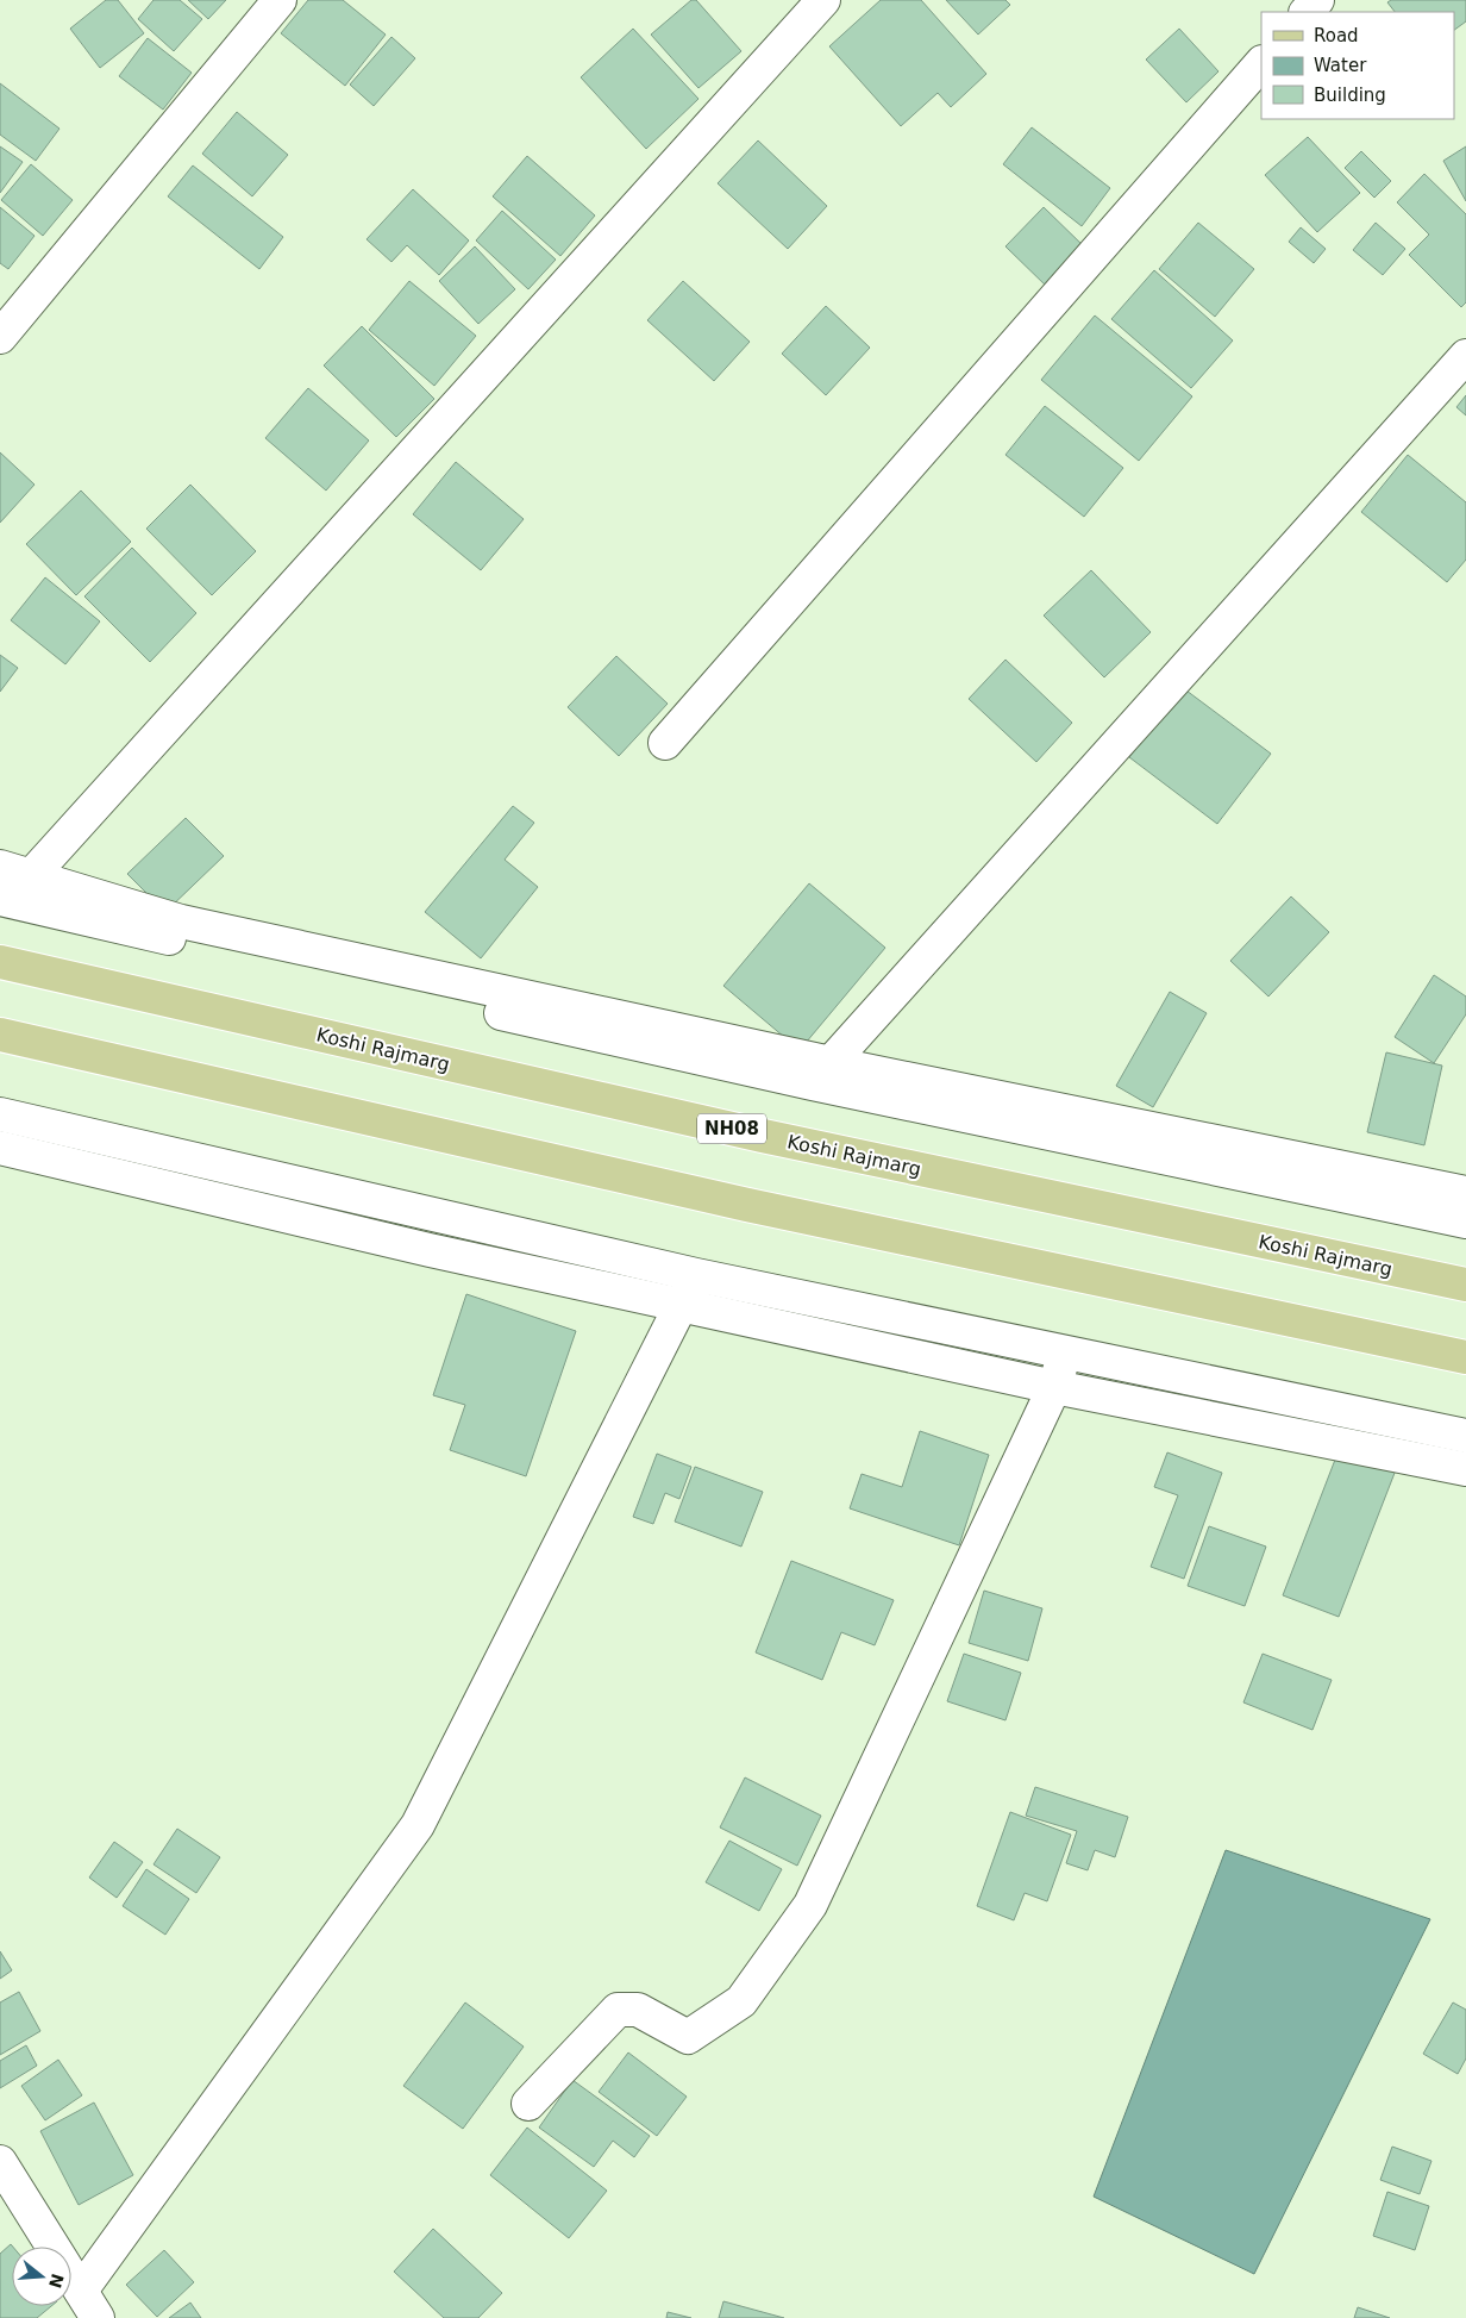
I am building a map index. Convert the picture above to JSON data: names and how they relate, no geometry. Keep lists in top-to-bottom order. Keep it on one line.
{"streets":{"main road":["Koshi Rajmarg","NH08"]},"legend":["Road","Water","Building"],"north":"right"}
